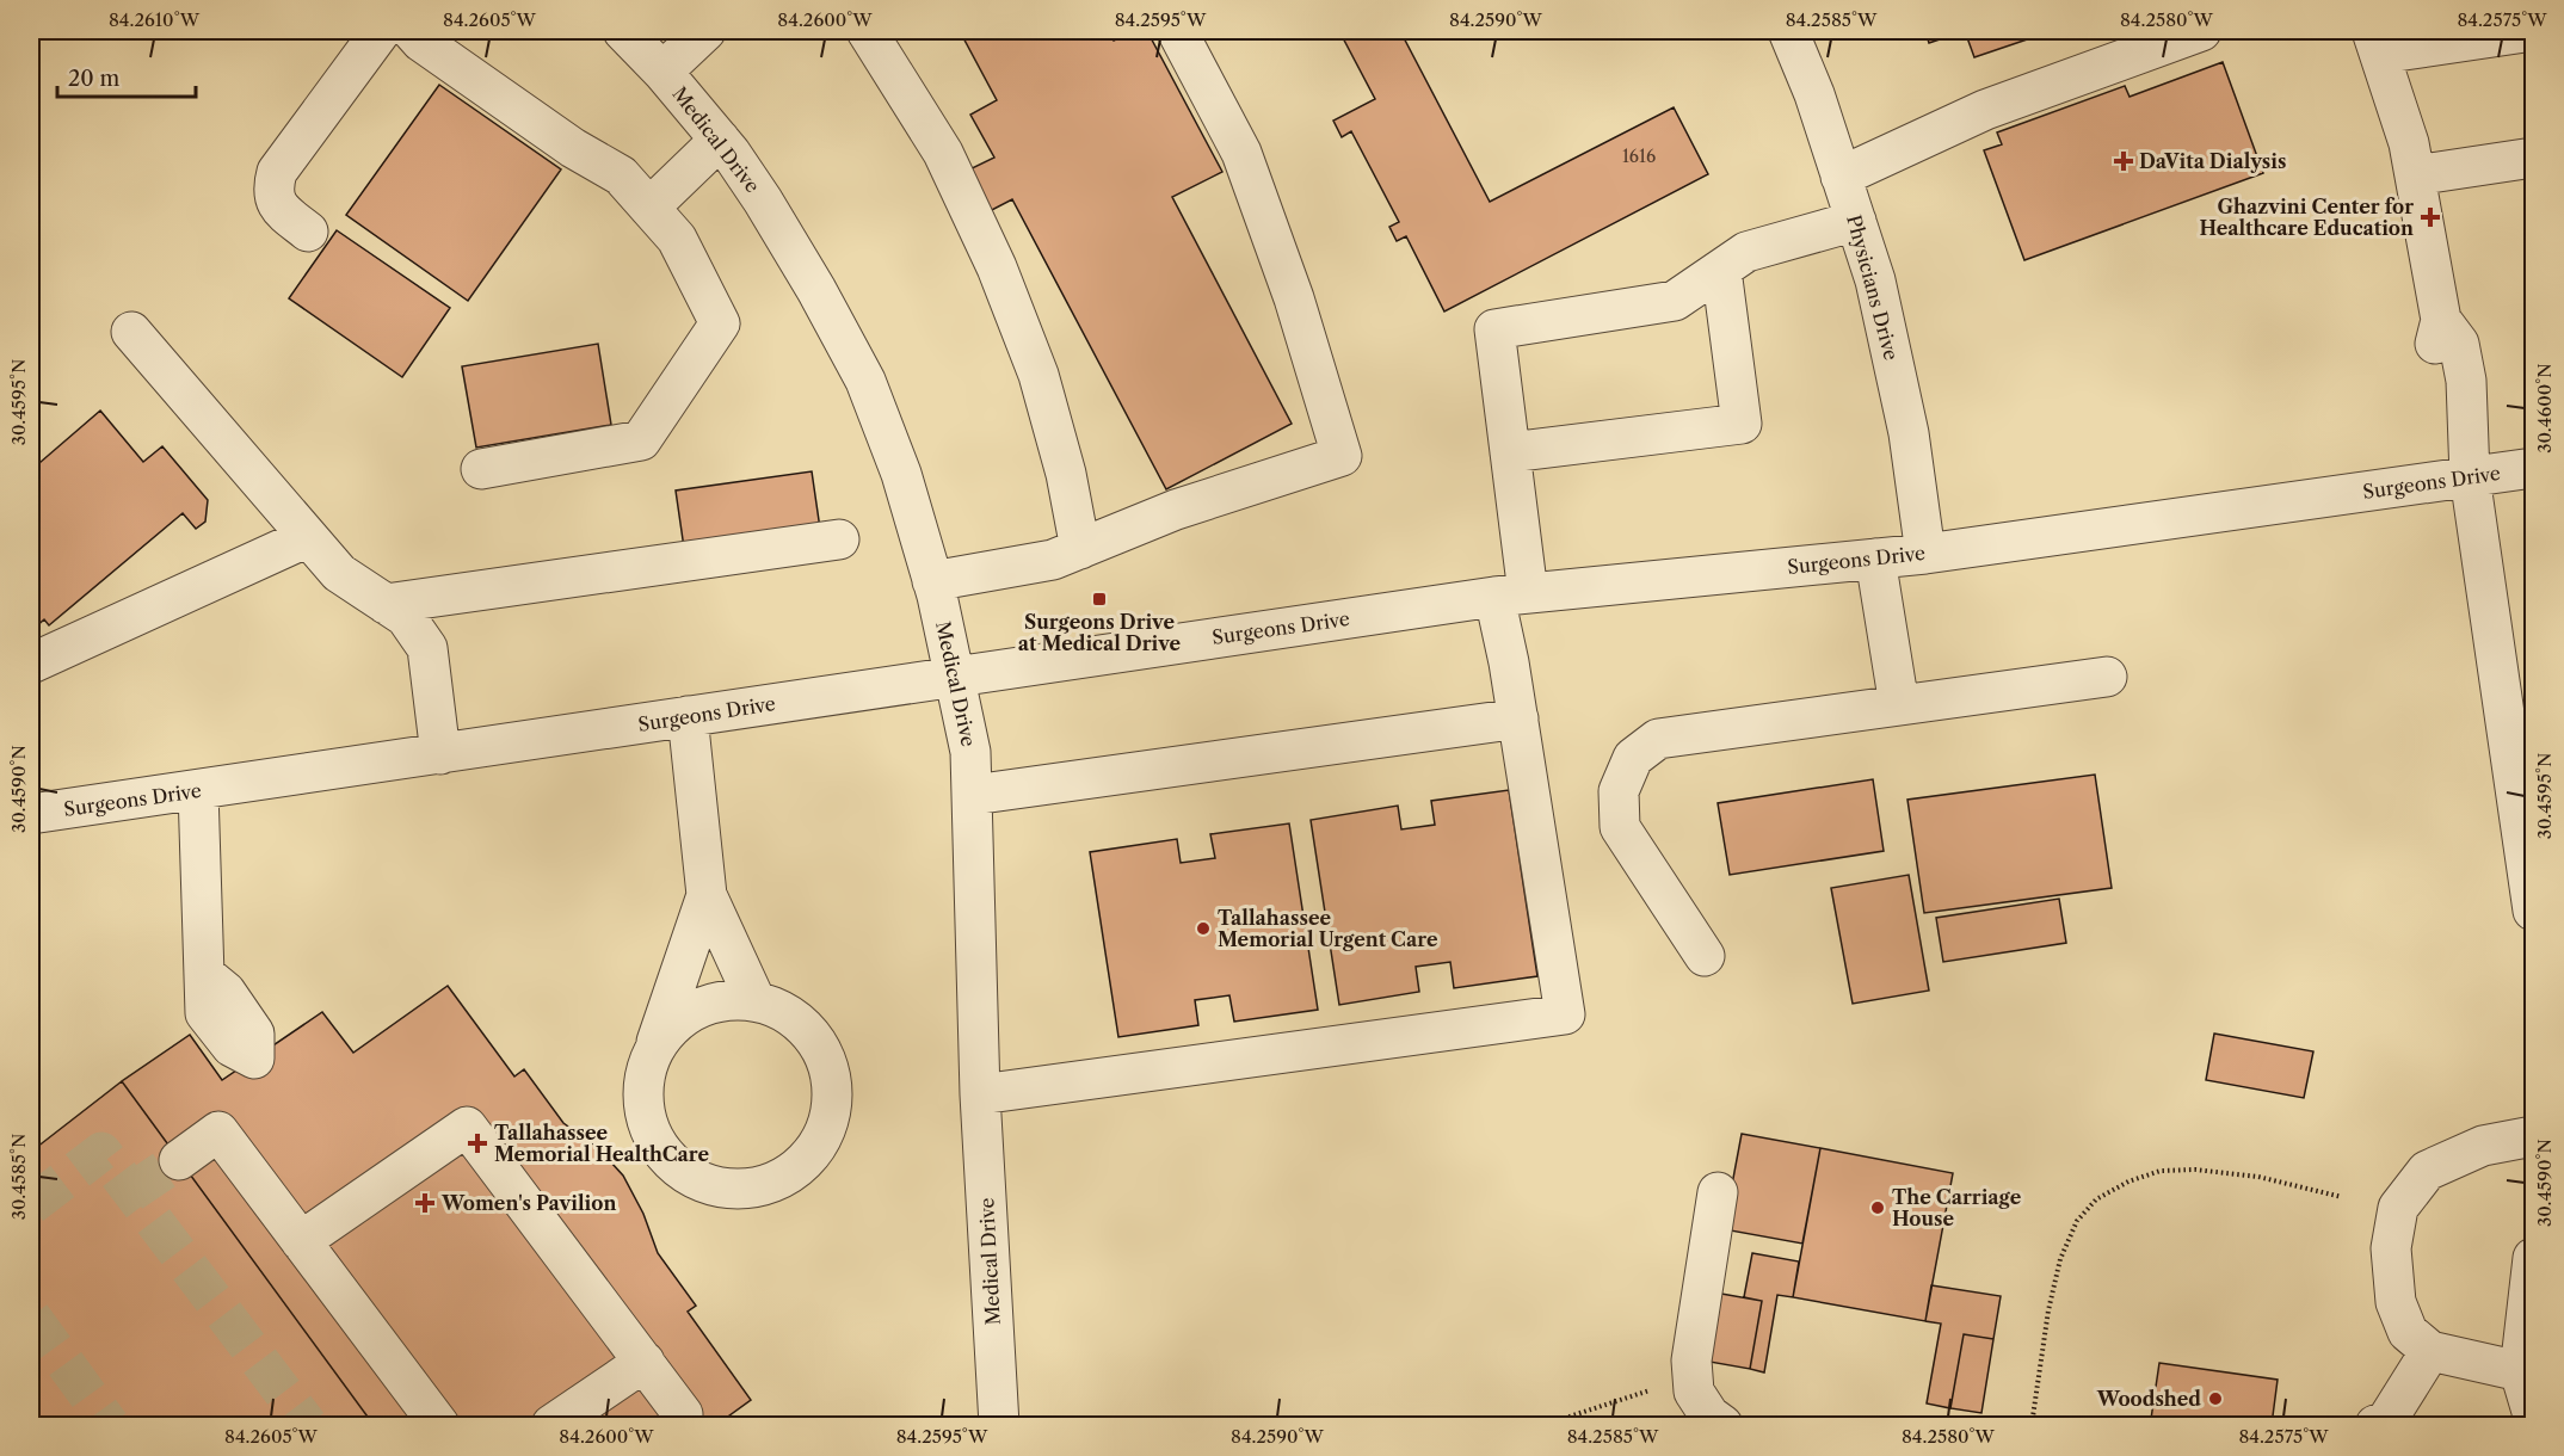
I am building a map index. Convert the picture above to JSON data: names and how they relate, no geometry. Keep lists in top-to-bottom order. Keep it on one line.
{"streets":{"street":["Medical Drive","Physicians Drive","Surgeons Drive"]},"crossings":[["Medical Drive","Surgeons Drive"],["Physicians Drive","Surgeons Drive"]],"places":{"health":["DaVita Dialysis","Ghazvini Center for Healthcare Education","Tallahassee Memorial HealthCare","Women's Pavilion"],"transit":["Surgeons Drive at Medical Drive"],"other":["Tallahassee Memorial Urgent Care","The Carriage House","Woodshed"]},"house_numbers":["1616"],"scale_bar":"20 m","coordinates":["84.2610°W","84.2605°W","84.2600°W","84.2595°W","84.2590°W","84.2585°W","84.2580°W","84.2575°W","30.4595°N","30.4600°N","30.4590°N","30.4585°N"]}
